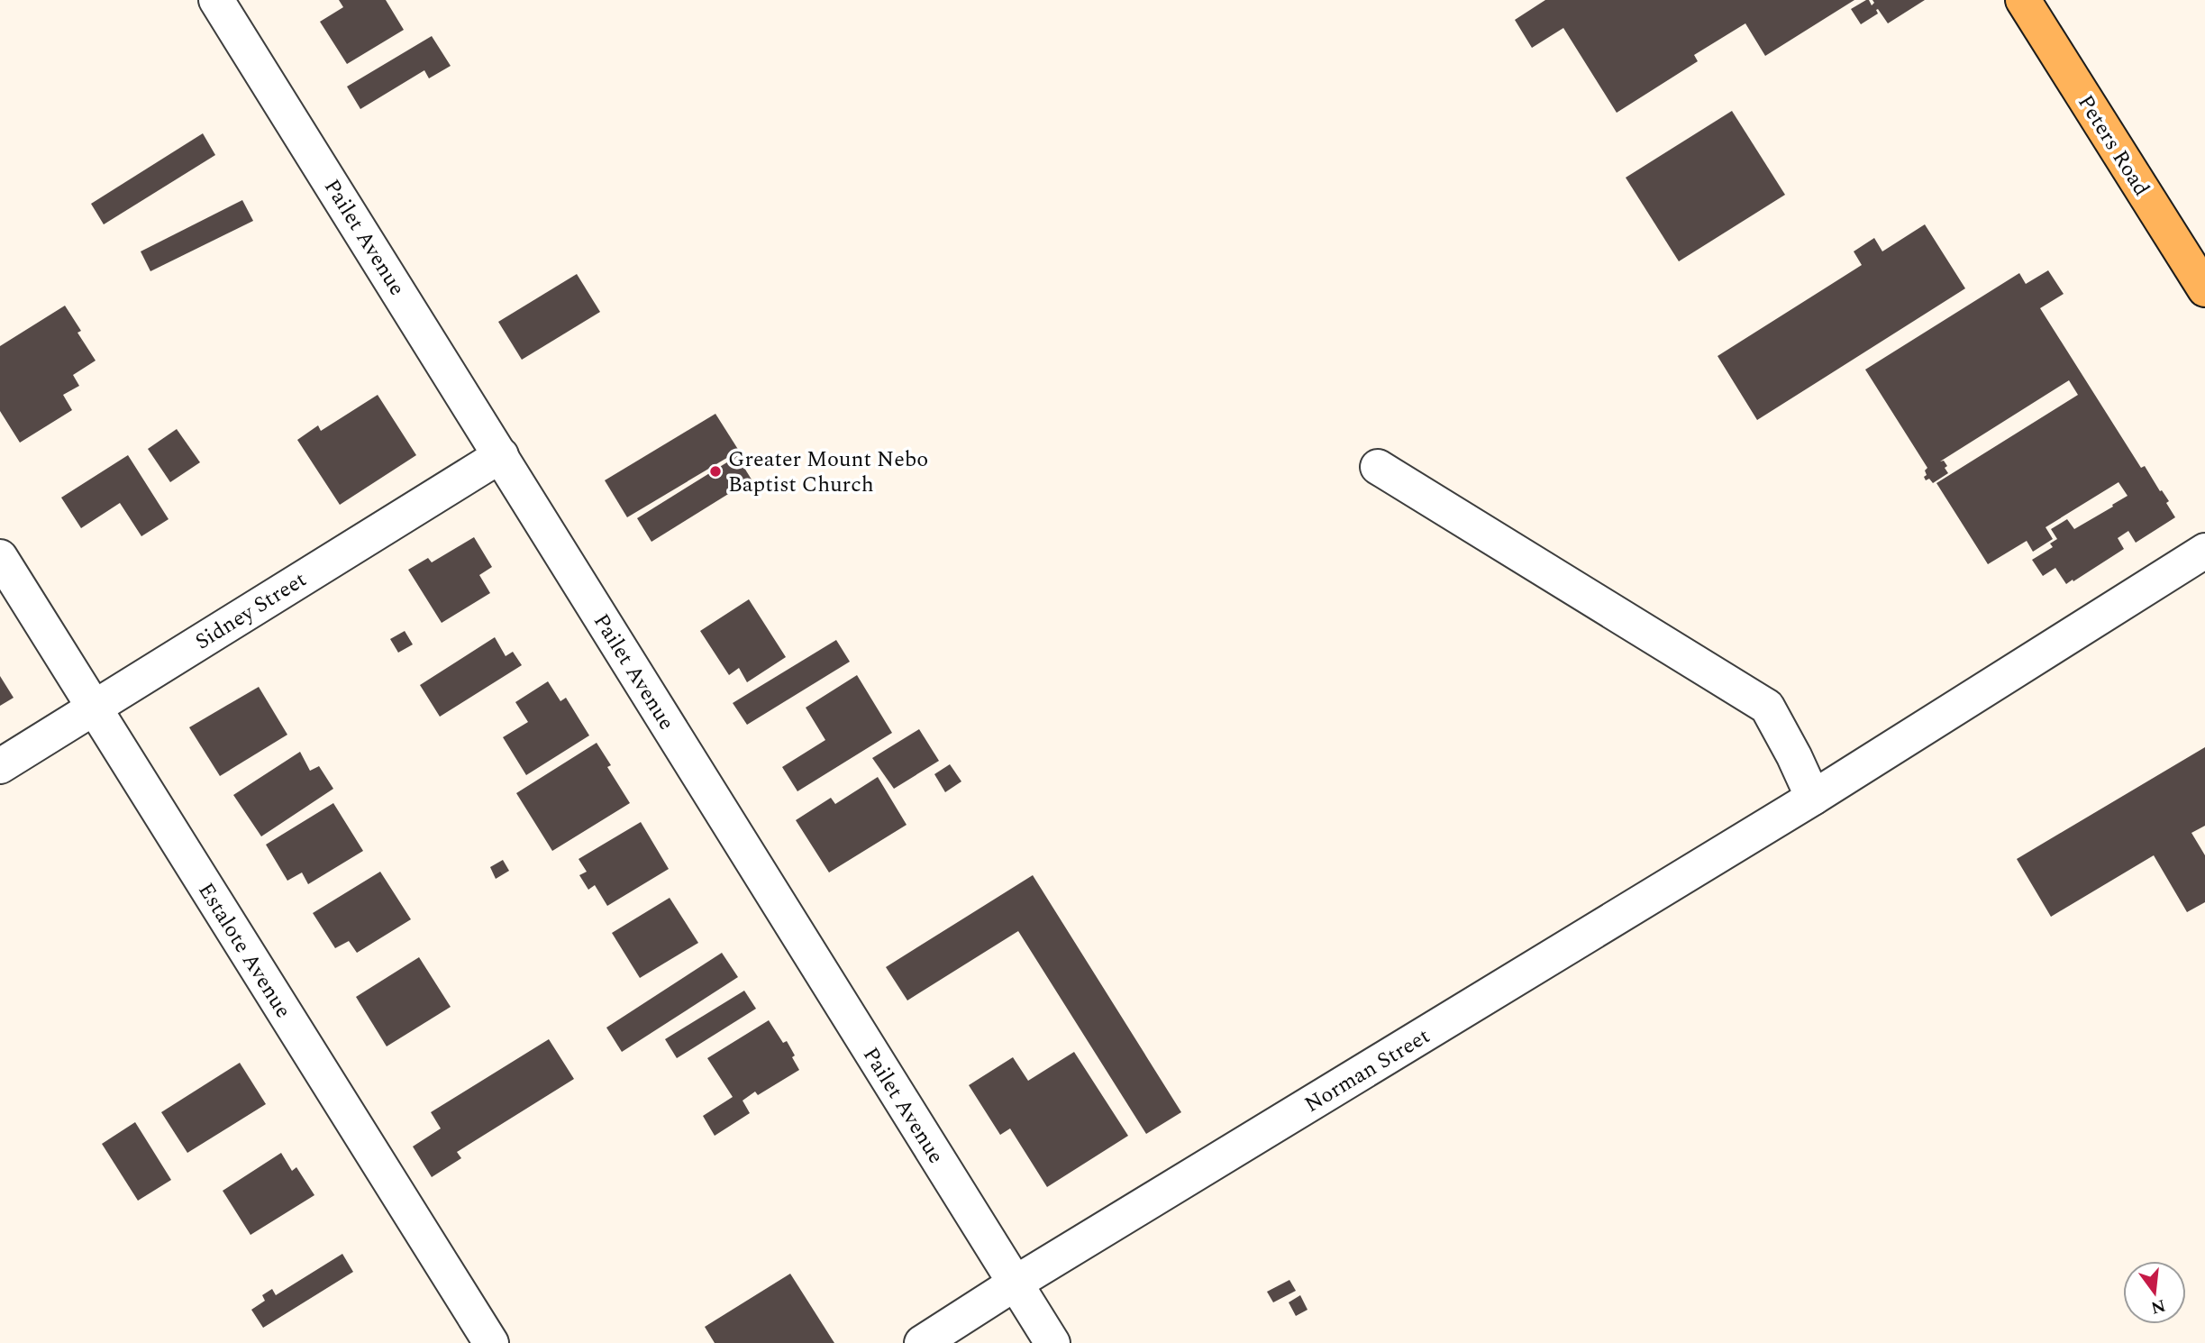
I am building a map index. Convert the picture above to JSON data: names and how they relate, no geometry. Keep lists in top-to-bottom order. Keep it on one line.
{"streets":{"main road":["Peters Road"],"street":["Pailet Avenue","Sidney Street","Estalote Avenue","Norman Street"]},"crossings":[["Pailet Avenue","Sidney Street"],["Pailet Avenue","Norman Street"],["Sidney Street","Estalote Avenue"]],"places":["Greater Mount Nebo Baptist Church"],"north":"bottom"}
